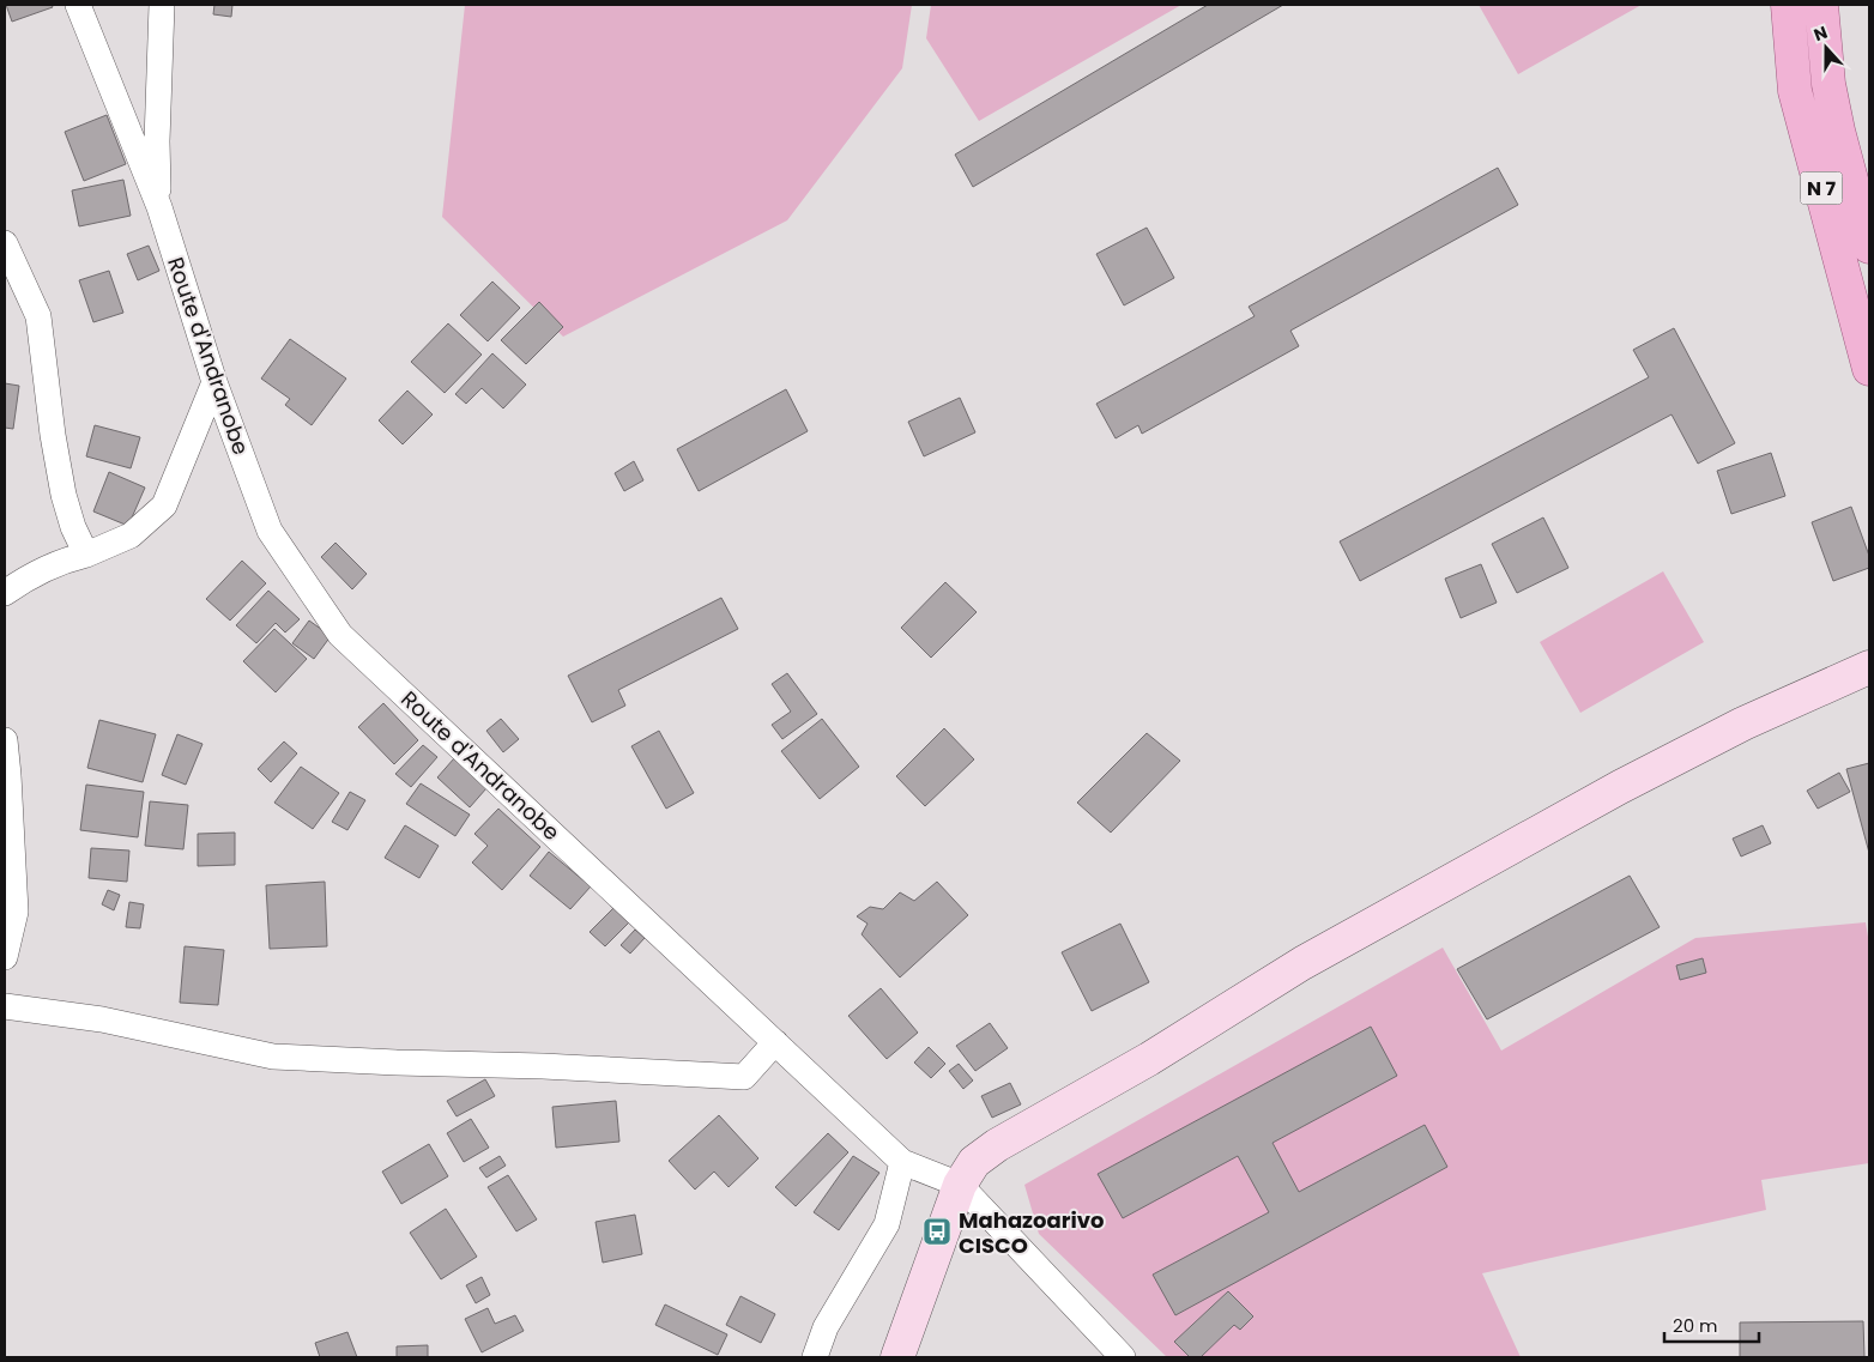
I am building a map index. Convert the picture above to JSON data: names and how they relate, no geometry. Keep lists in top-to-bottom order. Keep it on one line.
{"streets":{"main road":["N 7"],"street":["Route d'Andranobe"]},"places":{"bus stop":["Mahazoarivo CISCO"]},"scale_bar":"20 m","north":"top"}
